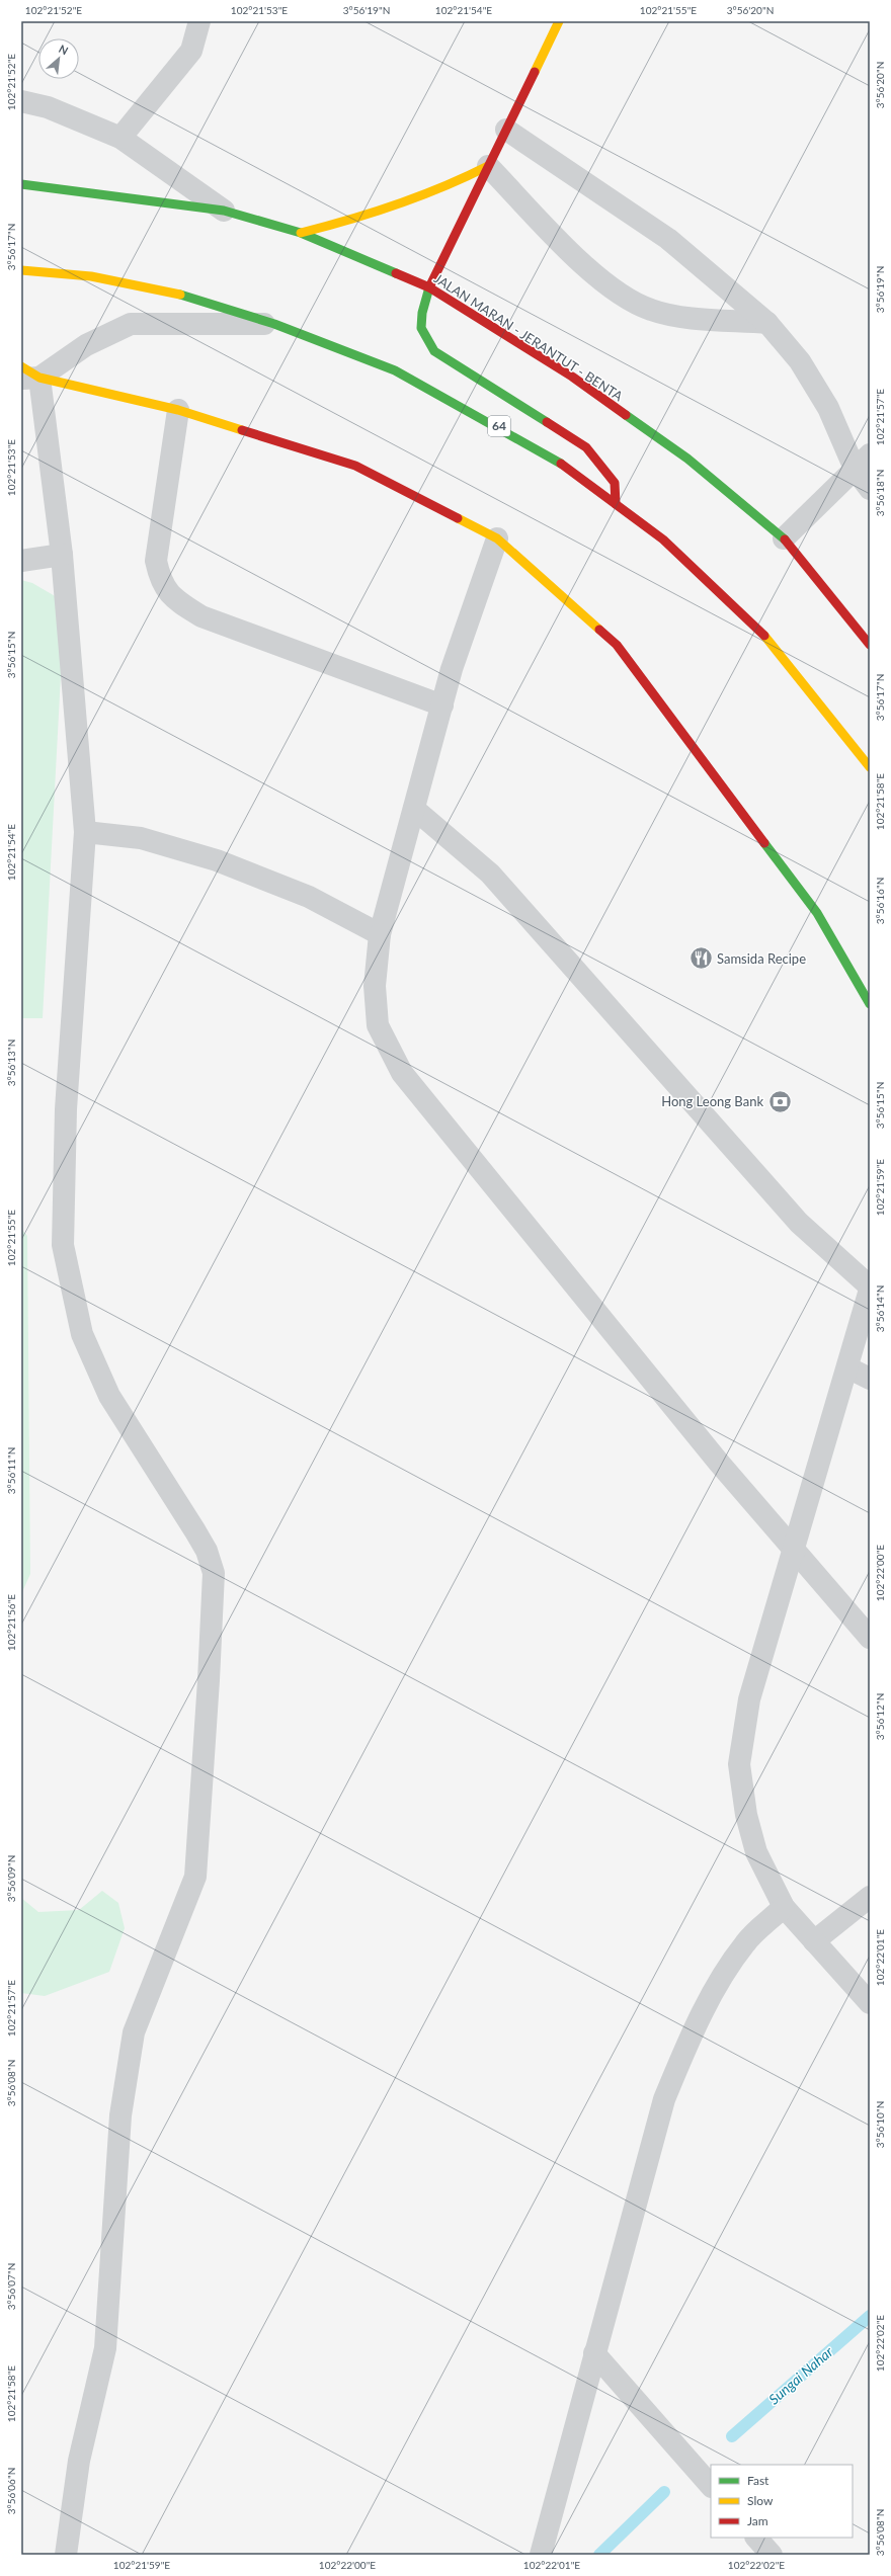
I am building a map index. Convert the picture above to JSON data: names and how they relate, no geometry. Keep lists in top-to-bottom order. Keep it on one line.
{"streets":{"main road":["JALAN MARAN - JERANTUT - BENTA","64"]},"water":["Sungai Nahar"],"places":{"restaurant":["Samsida Recipe"],"bank":["Hong Leong Bank"]},"legend":["Fast","Slow","Jam"],"north":"top right","coordinates":["102°21'52\"E","102°21'53\"E","3°56'19\"N","102°21'54\"E","102°21'55\"E","3°56'20\"N","3°56'17\"N","102°21'57\"E","3°56'18\"N","3°56'15\"N","102°21'58\"E","3°56'16\"N","3°56'13\"N","102°21'59\"E","3°56'14\"N","3°56'11\"N","102°22'00\"E","102°21'56\"E","3°56'12\"N","3°56'09\"N","102°22'01\"E","3°56'08\"N","3°56'10\"N","3°56'07\"N","102°22'02\"E","3°56'06\"N"]}
